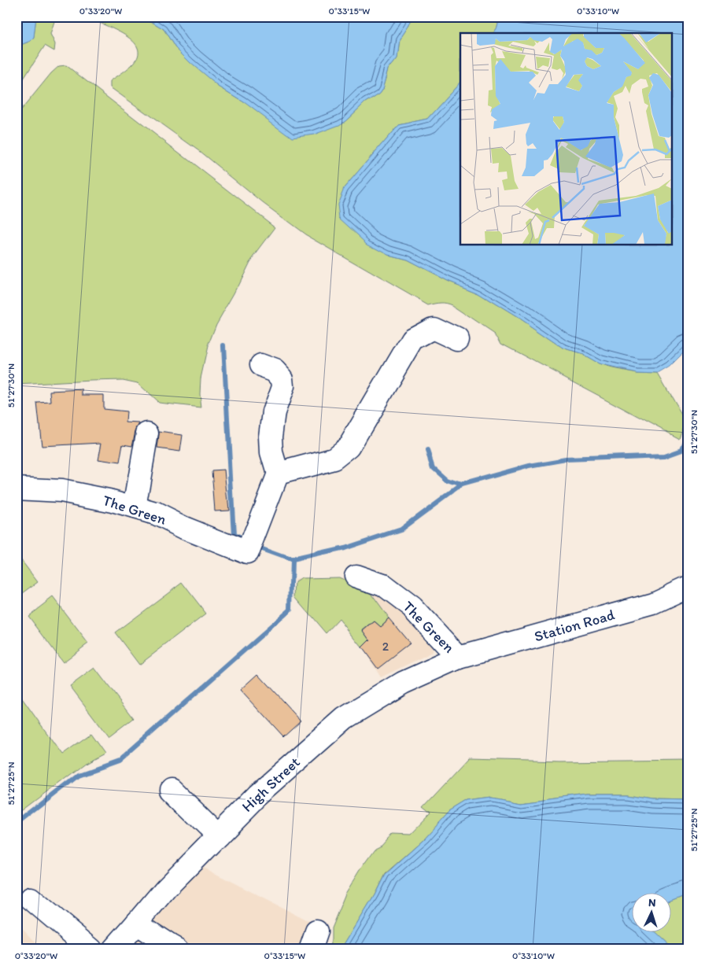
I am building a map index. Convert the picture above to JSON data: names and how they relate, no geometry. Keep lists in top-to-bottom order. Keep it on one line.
{"streets":{"street":["The Green","Station Road","High Street"]},"crossings":[["The Green","Station Road"],["The Green","High Street"],["Station Road","High Street"]],"house_numbers":["2"],"north":"top","coordinates":["0°33'20\"W","0°33'15\"W","0°33'10\"W","51°27'30\"N","51°27'25\"N"]}
